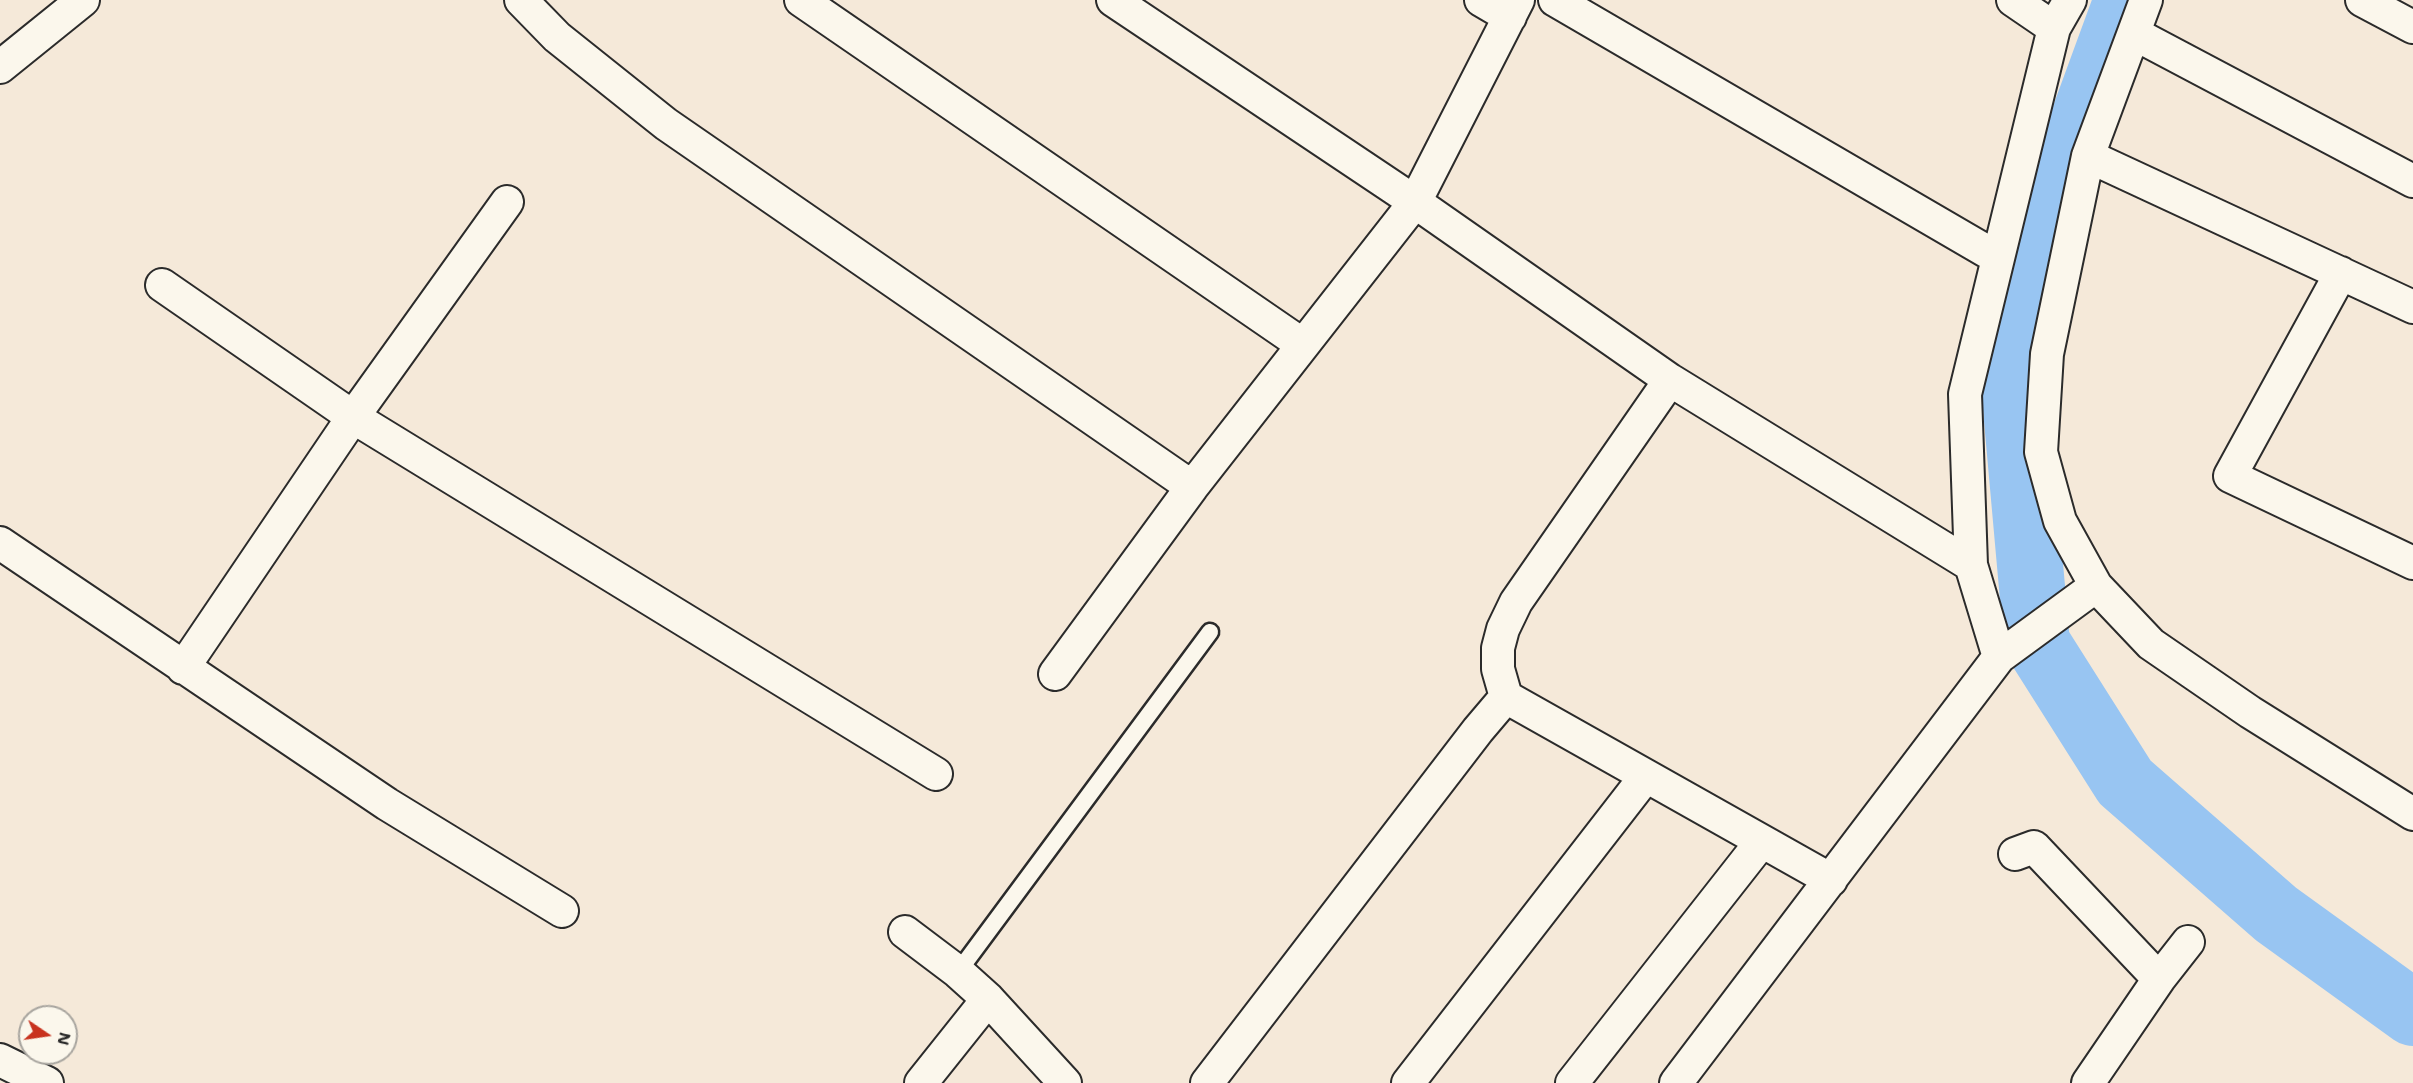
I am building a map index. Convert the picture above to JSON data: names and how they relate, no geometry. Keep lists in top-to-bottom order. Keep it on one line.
{"north":"right"}
